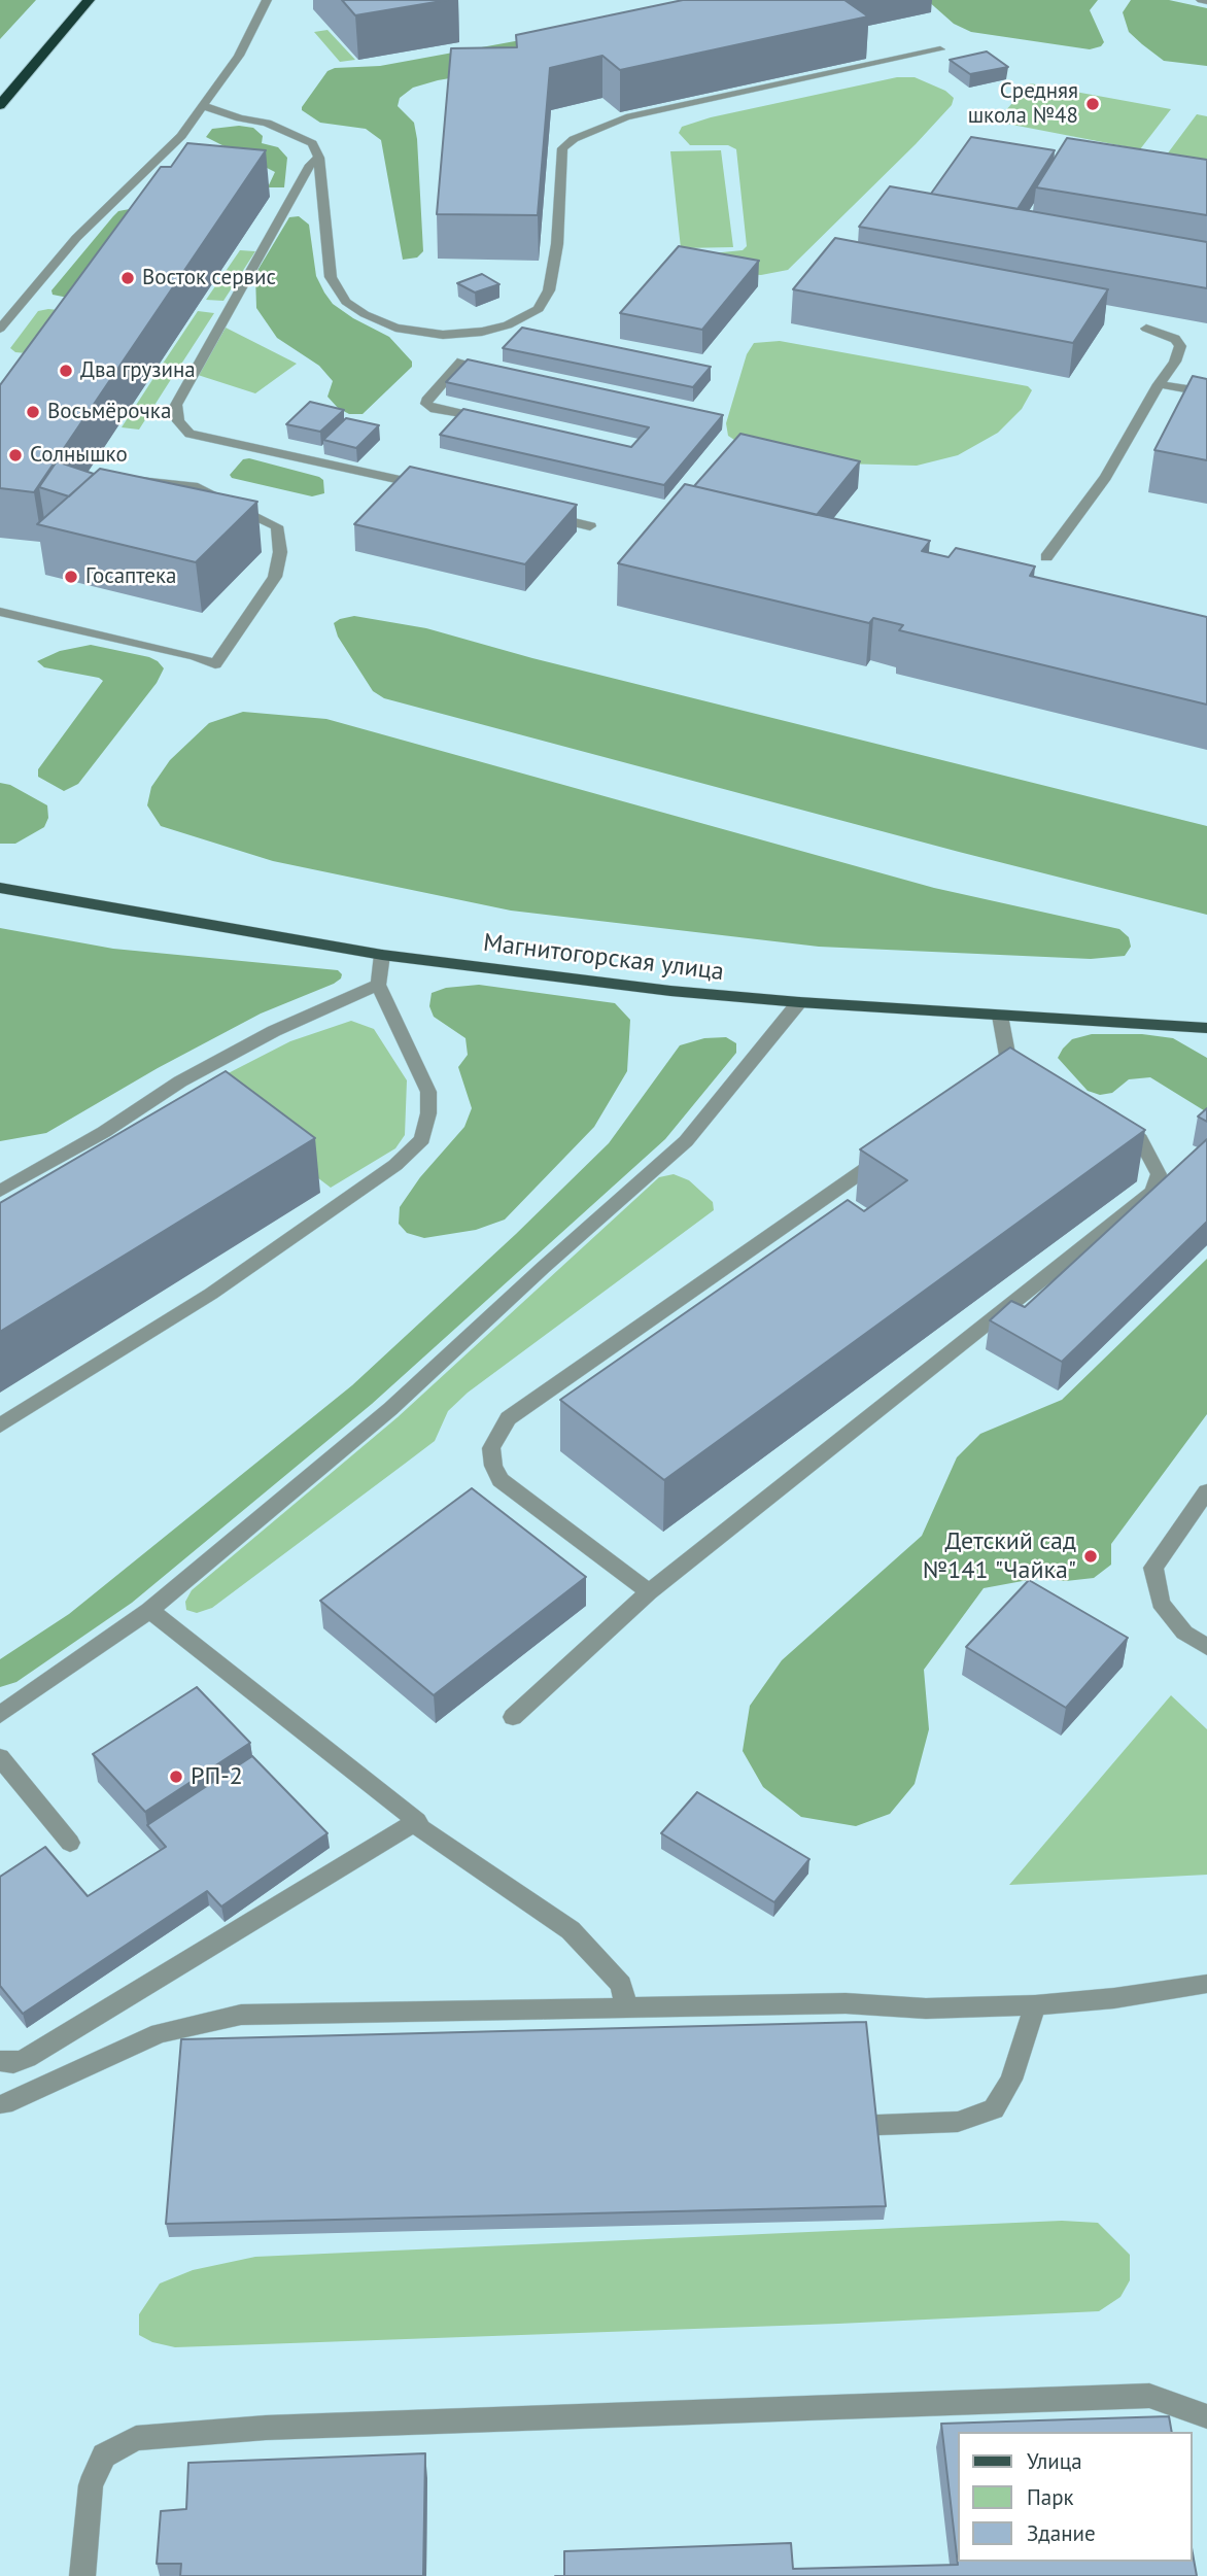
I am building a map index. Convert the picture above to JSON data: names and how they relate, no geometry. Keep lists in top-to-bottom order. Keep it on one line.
{"streets":{"main road":["Магнитогорская улица"]},"places":["Средняя школа №48","Восток сервис","Два грузина","Восьмёрочка","Солнышко","Госаптека","Детский сад №141 \"Чайка\"","РП-2"],"legend":["Улица","Парк","Здание"]}
